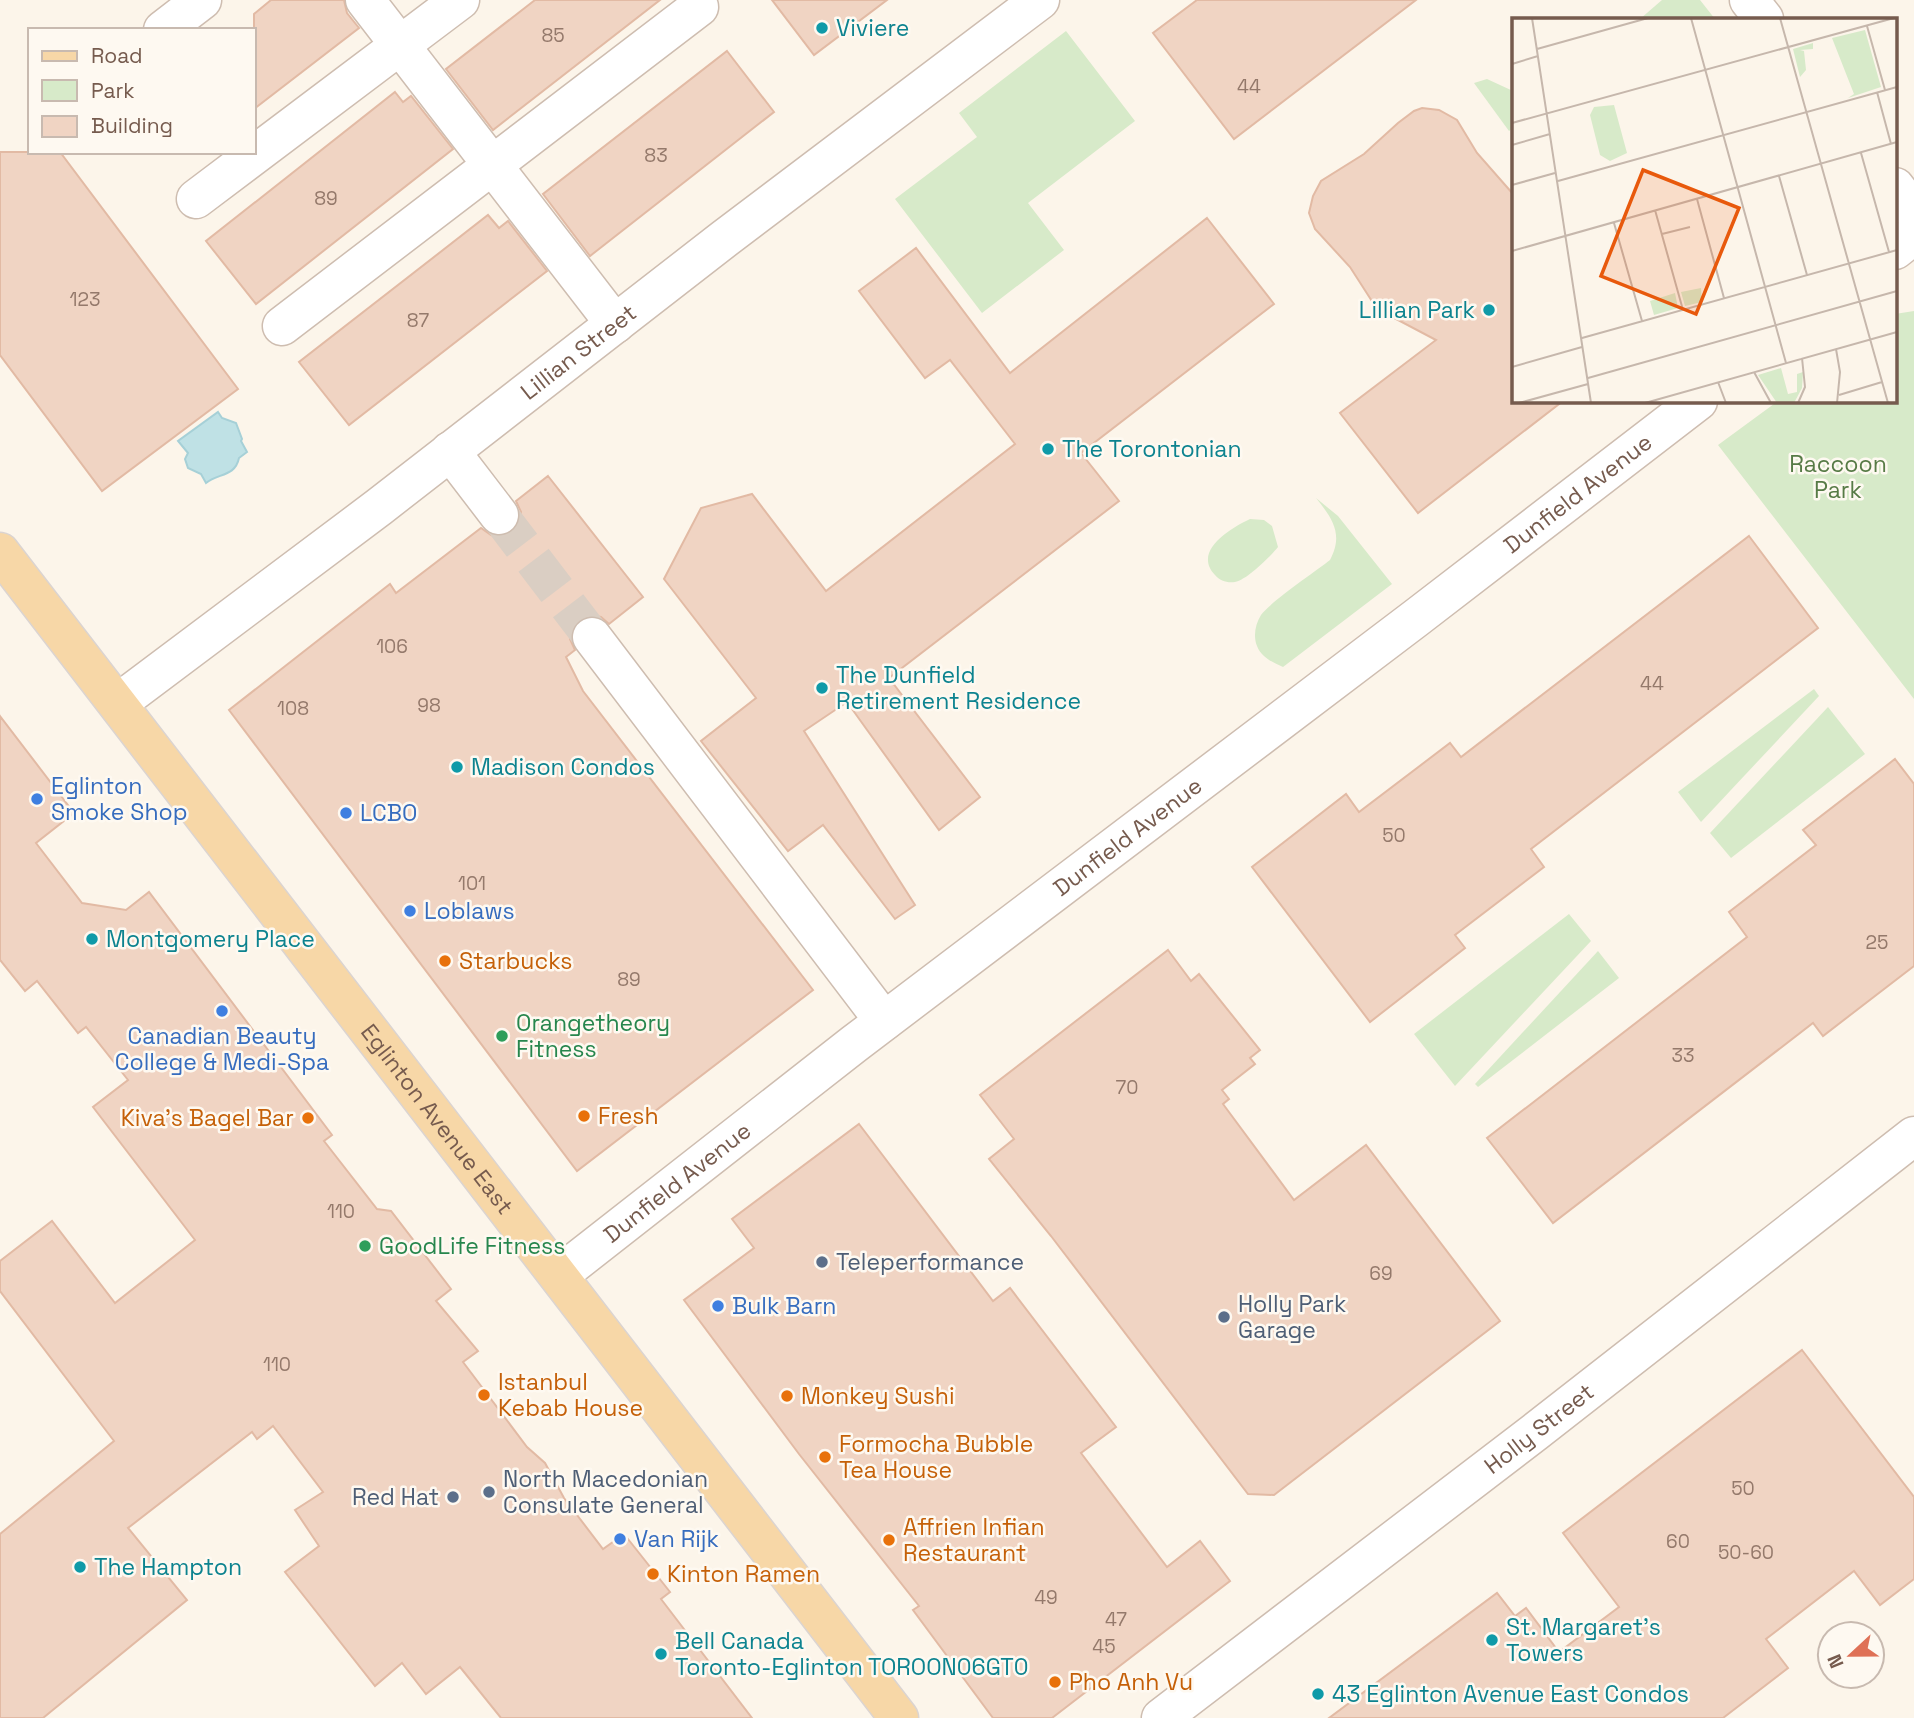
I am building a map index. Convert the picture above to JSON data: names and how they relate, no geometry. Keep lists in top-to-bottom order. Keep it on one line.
{"streets":{"main road":["Eglinton Avenue East"],"street":["Lillian Street","Dunfield Avenue","Holly Street"]},"crossings":[["Lillian Street","Eglinton Avenue East"],["Dunfield Avenue","Eglinton Avenue East"]],"parks":["Raccoon Park"],"places":["Viviere","Lillian Park","The Torontonian","The Dunfield Retirement Residence","Madison Condos","Eglinton Smoke Shop","LCBO","Loblaws","Montgomery Place","Starbucks","Canadian Beauty College & Medi-Spa","Orangetheory Fitness","Fresh","Kiva’s Bagel Bar","GoodLife Fitness","Teleperformance","Bulk Barn","Holly Park Garage","Istanbul Kebab House","Monkey Sushi","Formocha Bubble Tea House","North Macedonian Consulate General","Red Hat","Van Rijk","Affrien Infian Restaurant","The Hampton","Kinton Ramen","St. Margaret's Towers","Bell Canada Toronto-Eglinton TOROON06GT0","Pho Anh Vu","43 Eglinton Avenue East Condos"],"house_numbers":["85","44","83","89","123","87","106","44","98","108","50","101","25","89","33","70","110","69","110","50","60","50-60","49","47","45"],"legend":["Road","Park","Building"],"north":"left"}
